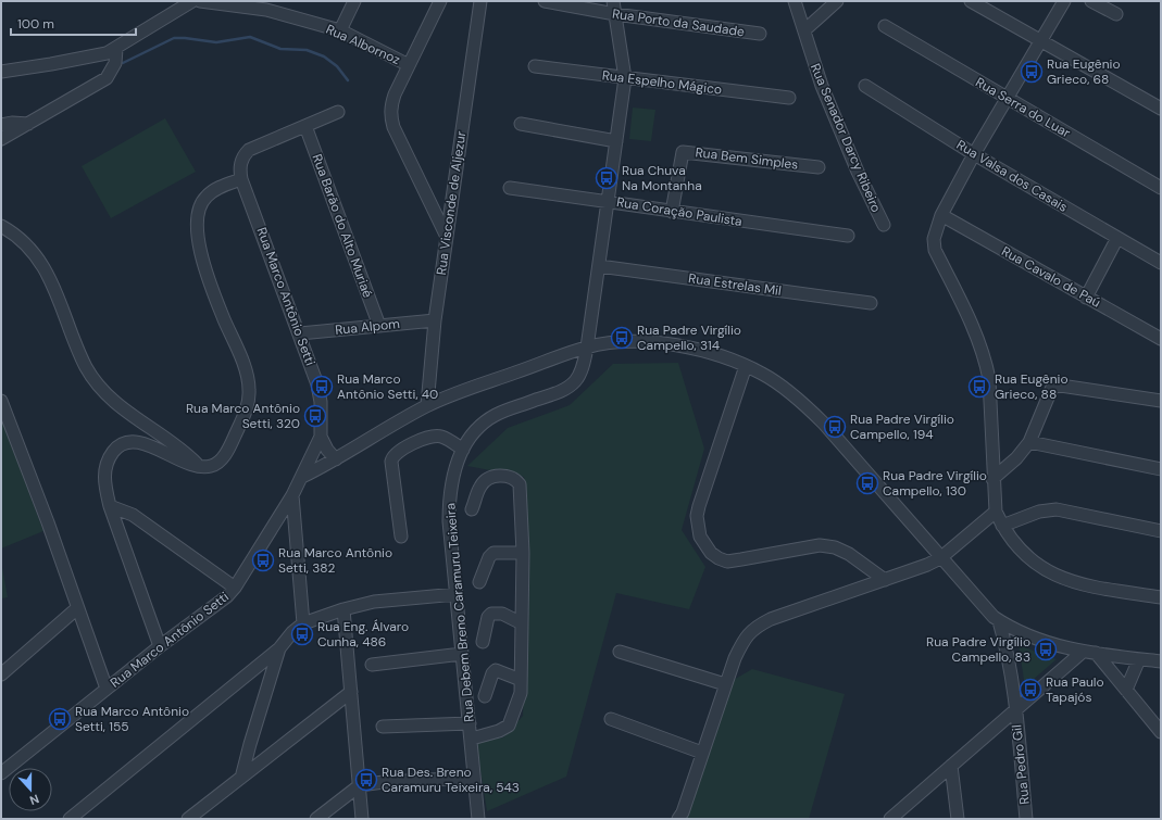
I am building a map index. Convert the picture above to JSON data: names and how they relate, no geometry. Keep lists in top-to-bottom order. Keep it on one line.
{"streets":{"street":["Rua Porto da Saudade","Rua Albornoz","Rua Espelho Mágico","Rua Serra do Luar","Rua Senador Darcy Ribeiro","Rua Bem Simples","Rua Valsa dos Casais","Rua Visconde de Aljezur","Rua Coração Paulista","Rua Barão do Alto Muriaé","Rua Cavalo de Paú","Rua Estrelas Mil","Rua Marco Antônio Setti","Rua Alpom","Rua Debem Breno Caramuru Teixeira","Rua Pedro Gil"]},"crossings":[["Rua Bem Simples","Rua Coração Paulista"],["Rua Visconde de Aljezur","Rua Alpom"],["Rua Barão do Alto Muriaé","Rua Marco Antônio Setti"],["Rua Barão do Alto Muriaé","Rua Alpom"],["Rua Marco Antônio Setti","Rua Alpom"]],"places":{"bus stop":["Rua Eugênio Grieco, 68","Rua Chuva Na Montanha","Rua Padre Virgílio Campello, 314","Rua Marco Antônio Setti, 40","Rua Eugênio Grieco, 88","Rua Marco Antônio Setti, 320","Rua Padre Virgílio Campello, 194","Rua Padre Virgílio Campello, 130","Rua Marco Antônio Setti, 382","Rua Eng. Álvaro Cunha, 486","Rua Padre Virgílio Campello, 83","Rua Paulo Tapajós","Rua Marco Antônio Setti, 155","Rua Des. Breno Caramuru Teixeira, 543"]},"scale_bar":"100 m","north":"bottom"}
